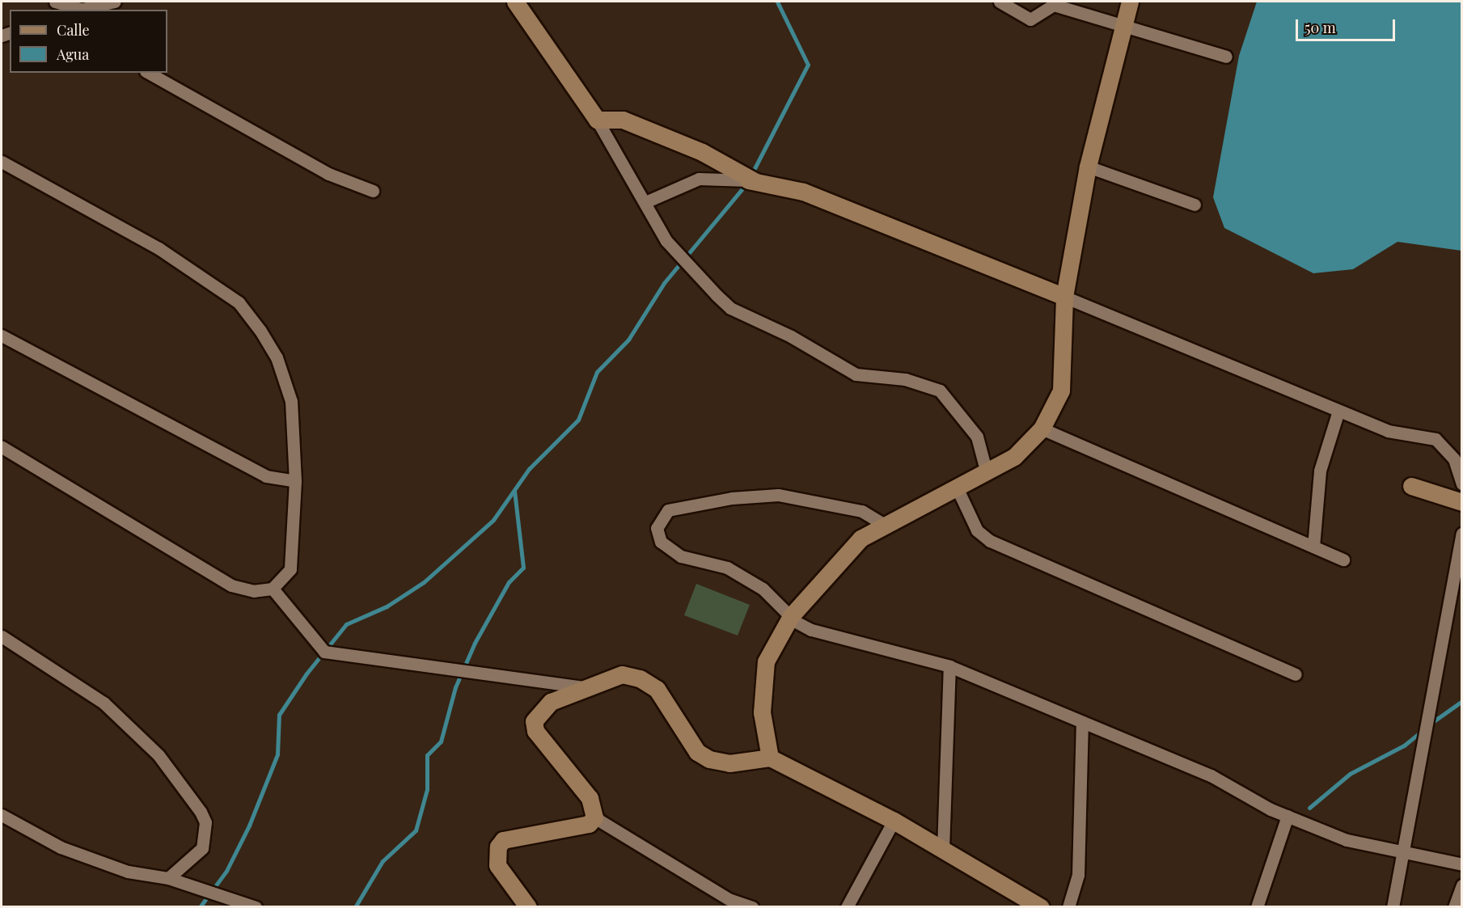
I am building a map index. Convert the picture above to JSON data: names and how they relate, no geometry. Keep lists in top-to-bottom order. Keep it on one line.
{"legend":["Calle","Agua"],"scale_bar":"50 m"}
